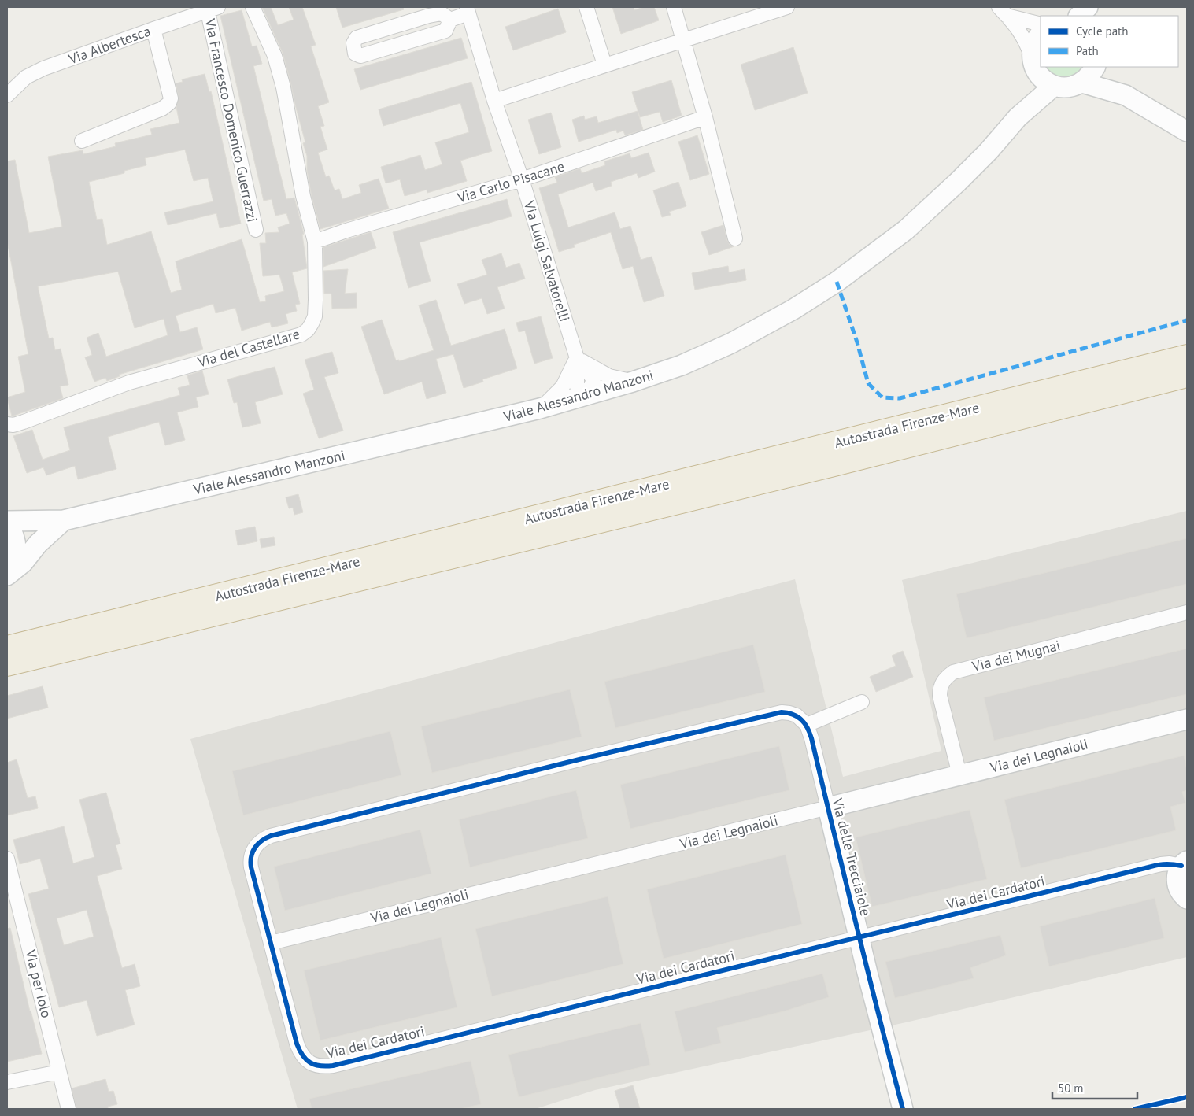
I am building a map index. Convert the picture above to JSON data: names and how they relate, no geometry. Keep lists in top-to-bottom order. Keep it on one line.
{"streets":{"highway":["Autostrada Firenze-Mare"],"street":["Via Albertesca","Via Francesco Domenico Guerrazzi","Via Carlo Pisacane","Via Luigi Salvatorelli","Via del Castellare","Viale Alessandro Manzoni","Via dei Mugnai","Via dei Legnaioli","Via delle Trecciaiole","Via dei Cardatori","Via per Iolo"]},"crossings":[["Via Albertesca","Via Francesco Domenico Guerrazzi"],["Via Carlo Pisacane","Via Luigi Salvatorelli"],["Via Carlo Pisacane","Via del Castellare"],["Via Luigi Salvatorelli","Viale Alessandro Manzoni"],["Via dei Mugnai","Via dei Legnaioli"],["Via dei Legnaioli","Via delle Trecciaiole"],["Via dei Legnaioli","Via dei Cardatori"],["Via delle Trecciaiole","Via dei Cardatori"]],"legend":["Cycle path","Path"],"scale_bar":"50 m"}
